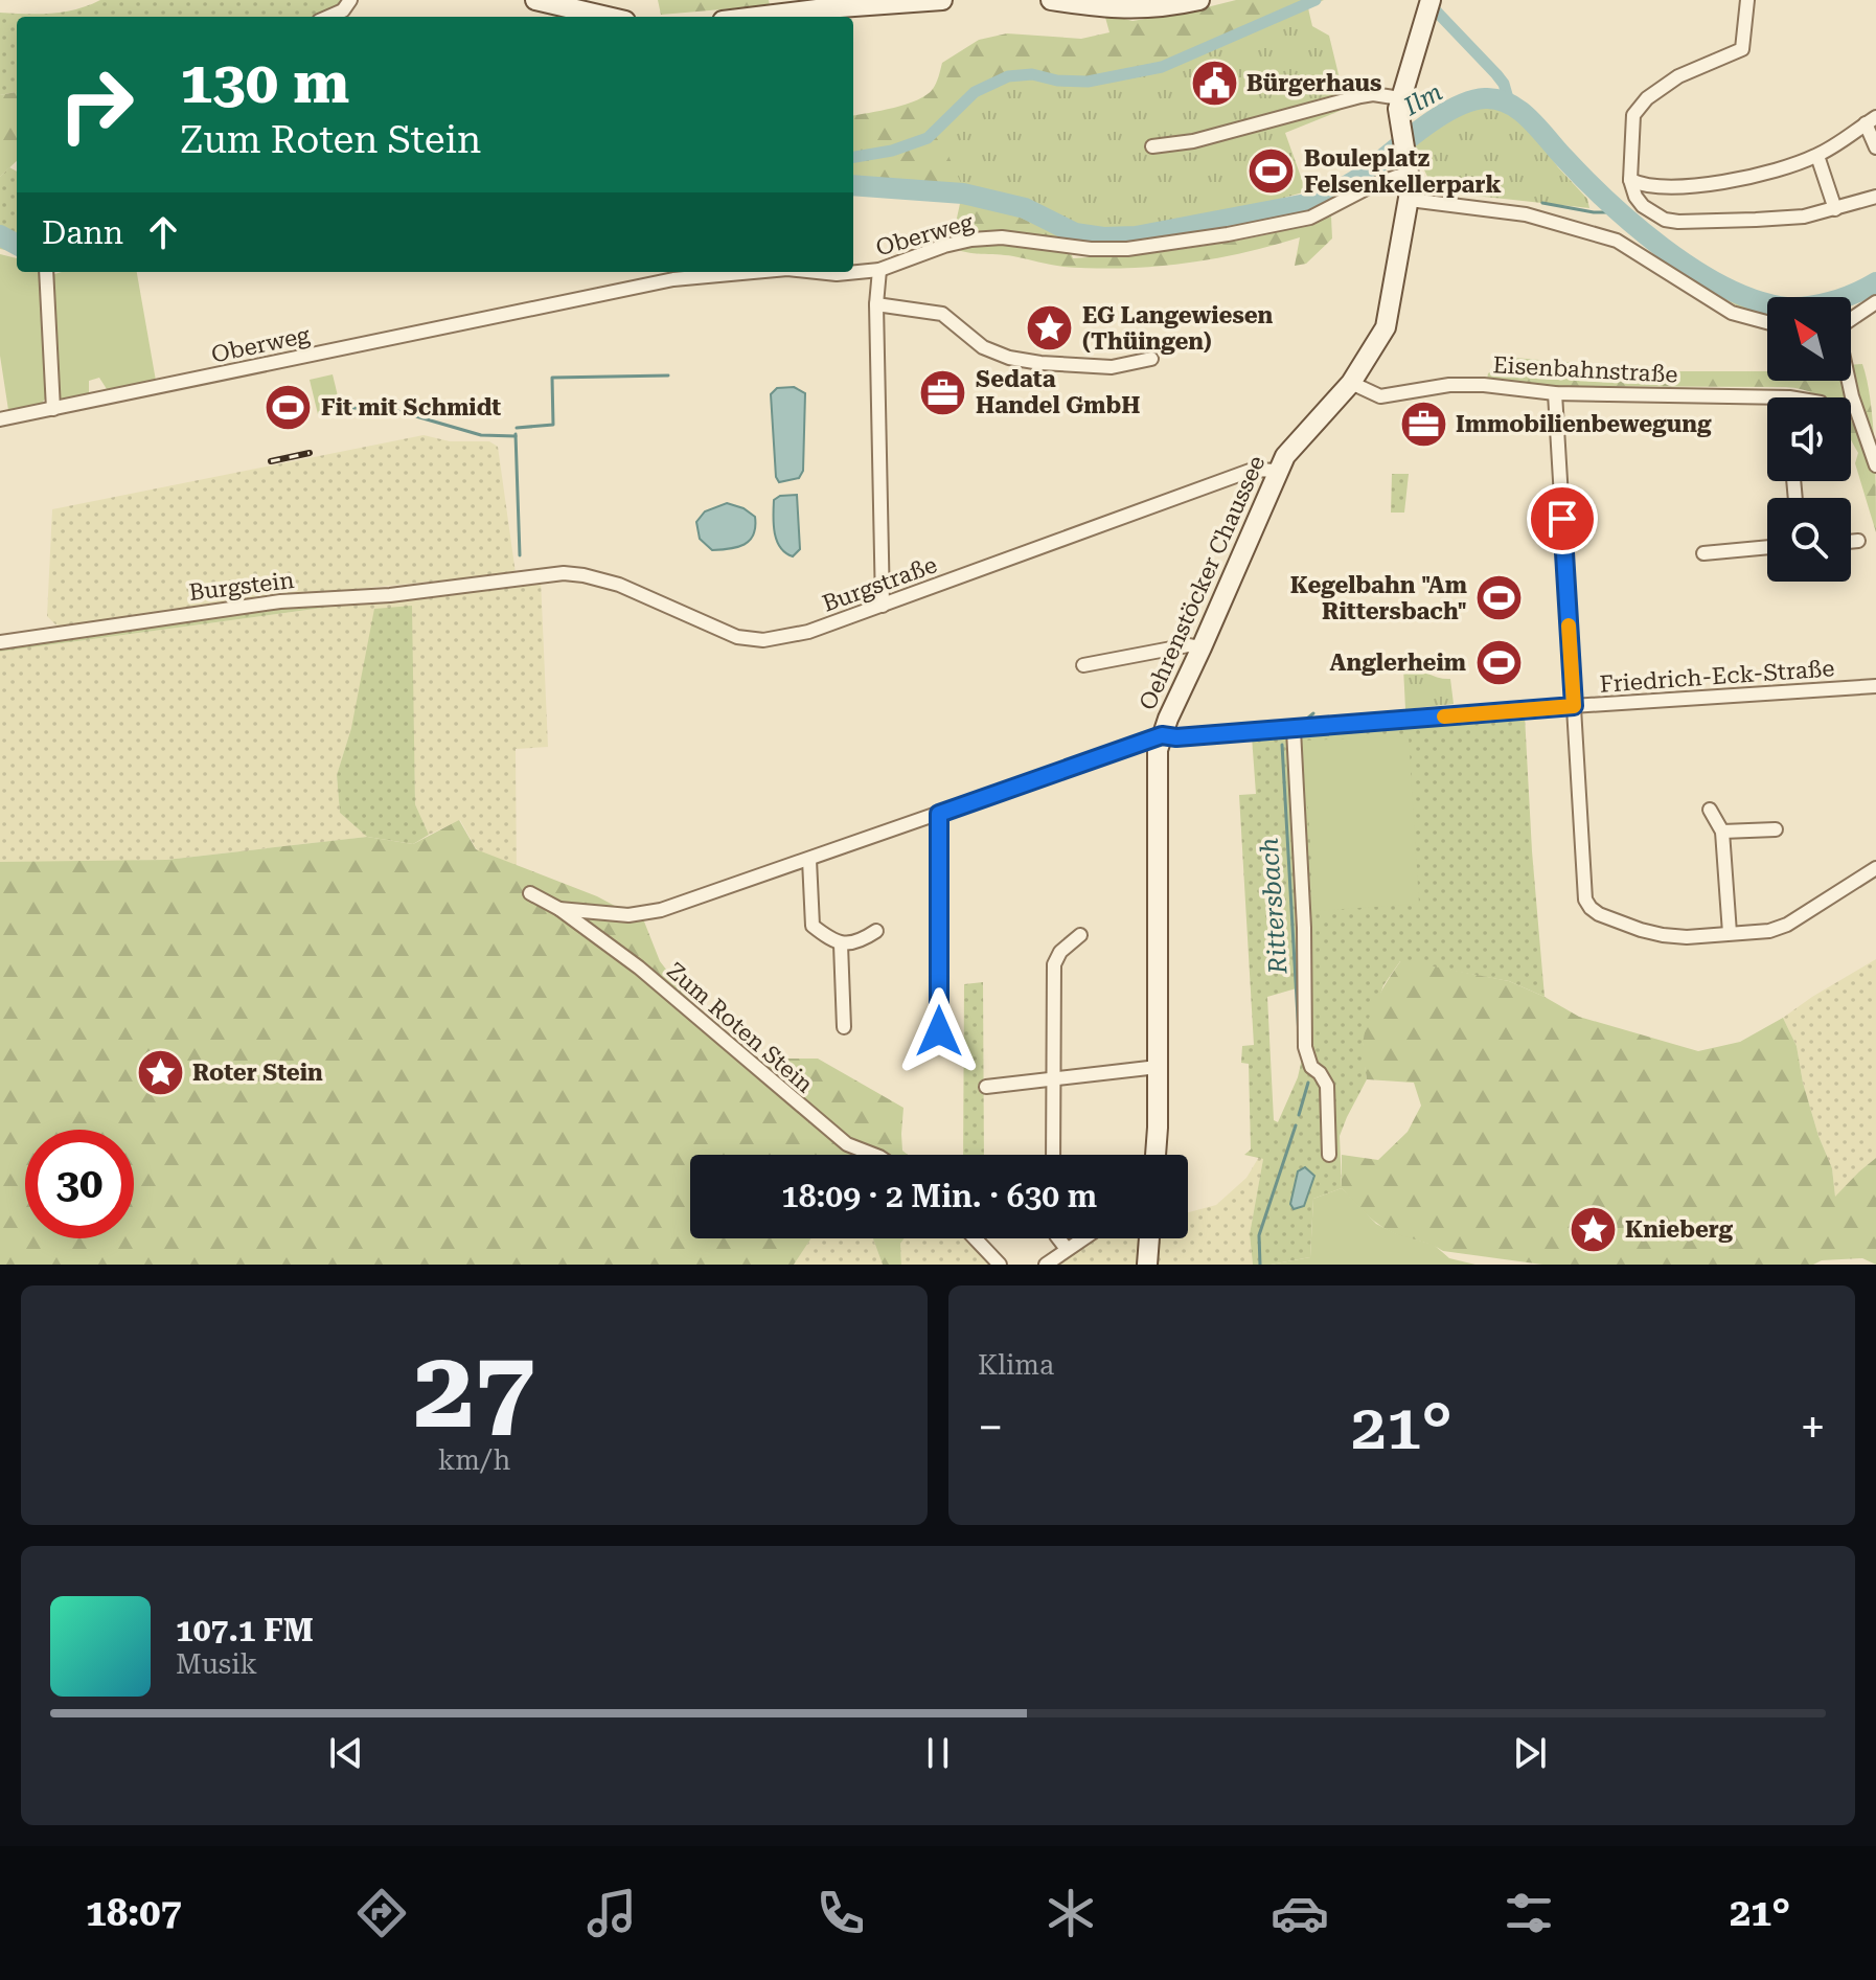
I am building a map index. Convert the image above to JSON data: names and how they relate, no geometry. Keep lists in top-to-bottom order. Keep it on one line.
{"streets":{"street":["Oberweg","Eisenbahnstraße","Oehrenstöcker Chaussee","Burgstraße","Burgstein","Friedrich-Eck-Straße","Zum Roten Stein"]},"crossings":[["Oberweg","Oehrenstöcker Chaussee"],["Eisenbahnstraße","Oehrenstöcker Chaussee"],["Oehrenstöcker Chaussee","Burgstraße"],["Oehrenstöcker Chaussee","Friedrich-Eck-Straße"],["Oehrenstöcker Chaussee","Zum Roten Stein"],["Burgstraße","Burgstein"],["Friedrich-Eck-Straße","Zum Roten Stein"]],"water":["Ilm","Rittersbach"],"places":{"public building":["Bürgerhaus"],"sports":["Bouleplatz Felsenkellerpark","Fit mit Schmidt","Kegelbahn \"Am Rittersbach\"","Anglerheim"],"place":["EG Langewiesen (Thüingen)","Roter Stein","Knieberg"],"office":["Sedata Handel GmbH","Immobilienbewegung"]},"north":"top left","page":{"turn":["130 m","Zum Roten Stein"],"then":"Dann","limit":"30","trip":"18:09 · 2 Min. · 630 m","tile":[["27","km/h"],"Klima"],"heat":["−","21°","+"],"song":["107.1 FM","Musik"],"tabs":["18:07","21°"]}}
